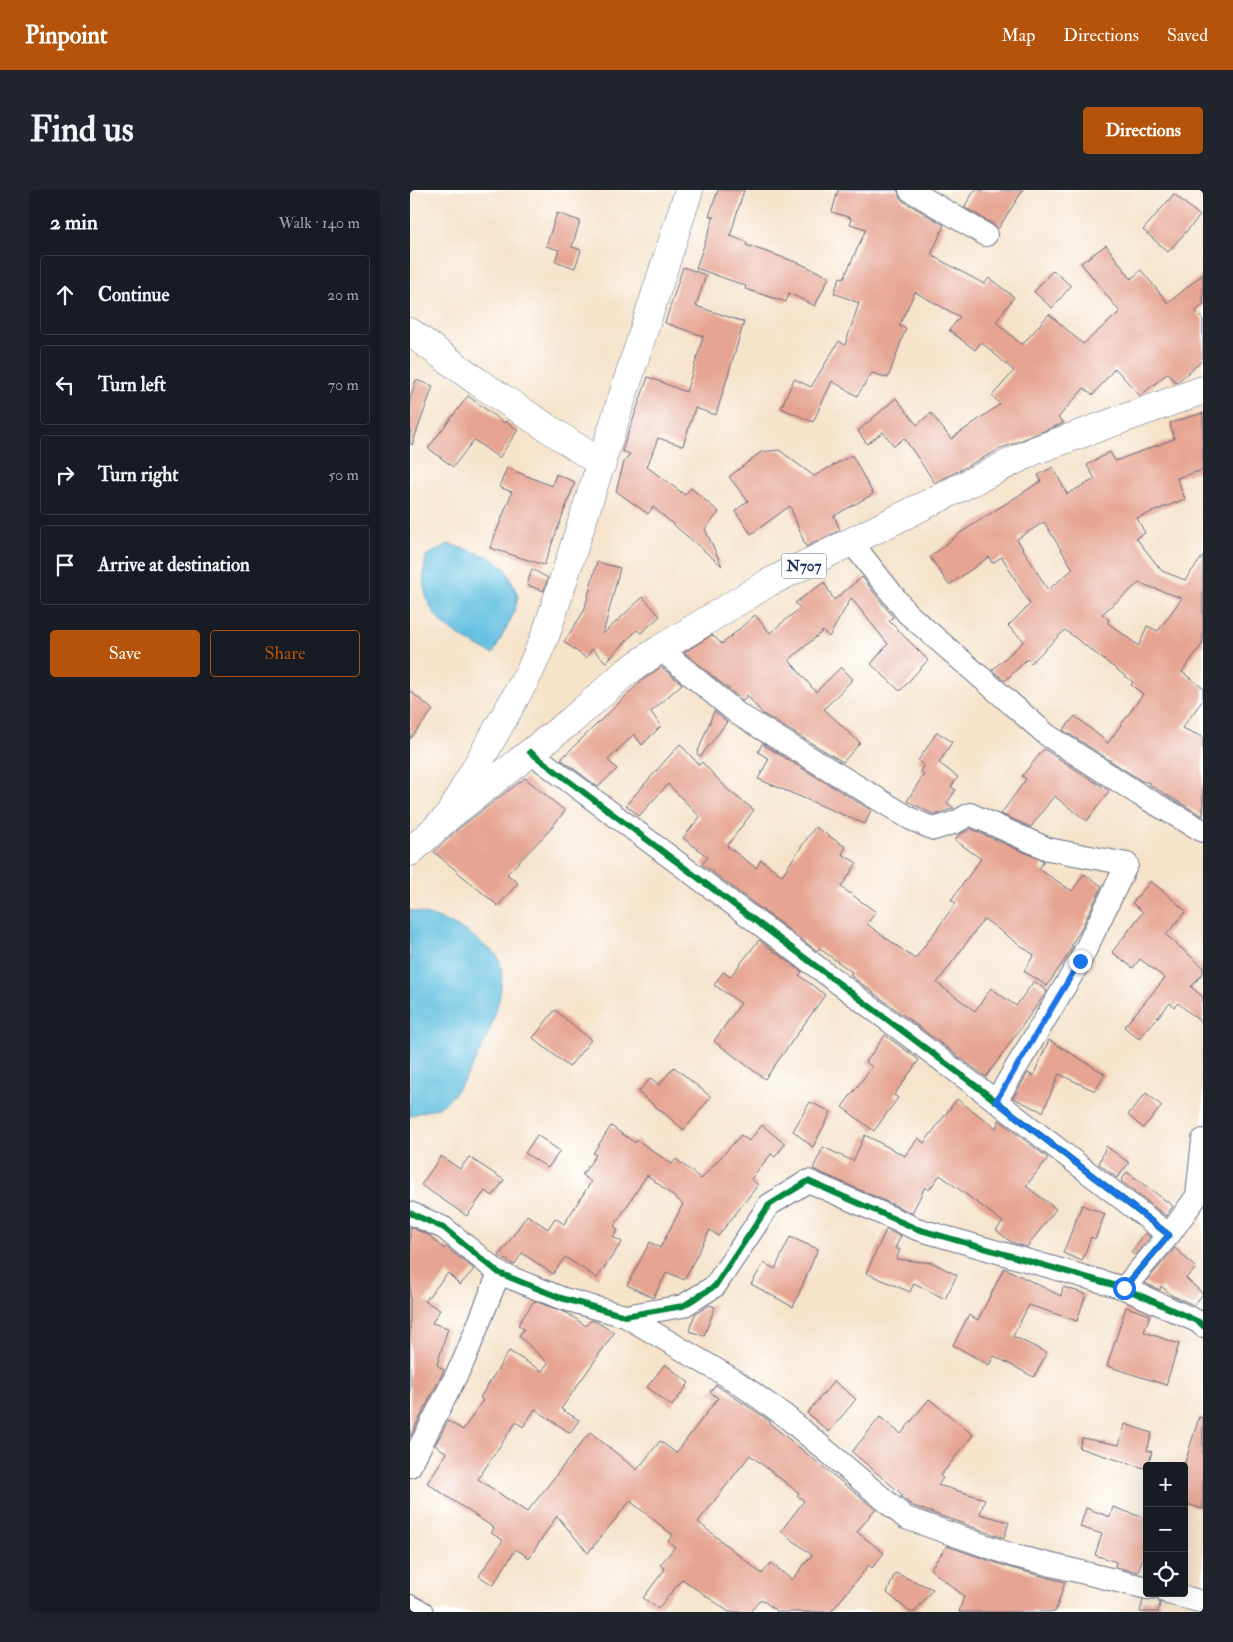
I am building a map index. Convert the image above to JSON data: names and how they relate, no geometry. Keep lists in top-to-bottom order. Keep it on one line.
{"streets":{"main road":["N707"]},"page":{"header":"Pinpoint","nav":["Map","Directions","Saved"],"buttons":["Directions",["Save","Share"]],"title":"Find us","heading":["2 min","Walk · 140 m"],"list":[["Continue","20 m"],["Turn left","70 m"],["Turn right","50 m"],"Arrive at destination"],"map_buttons":["+","−"]}}
